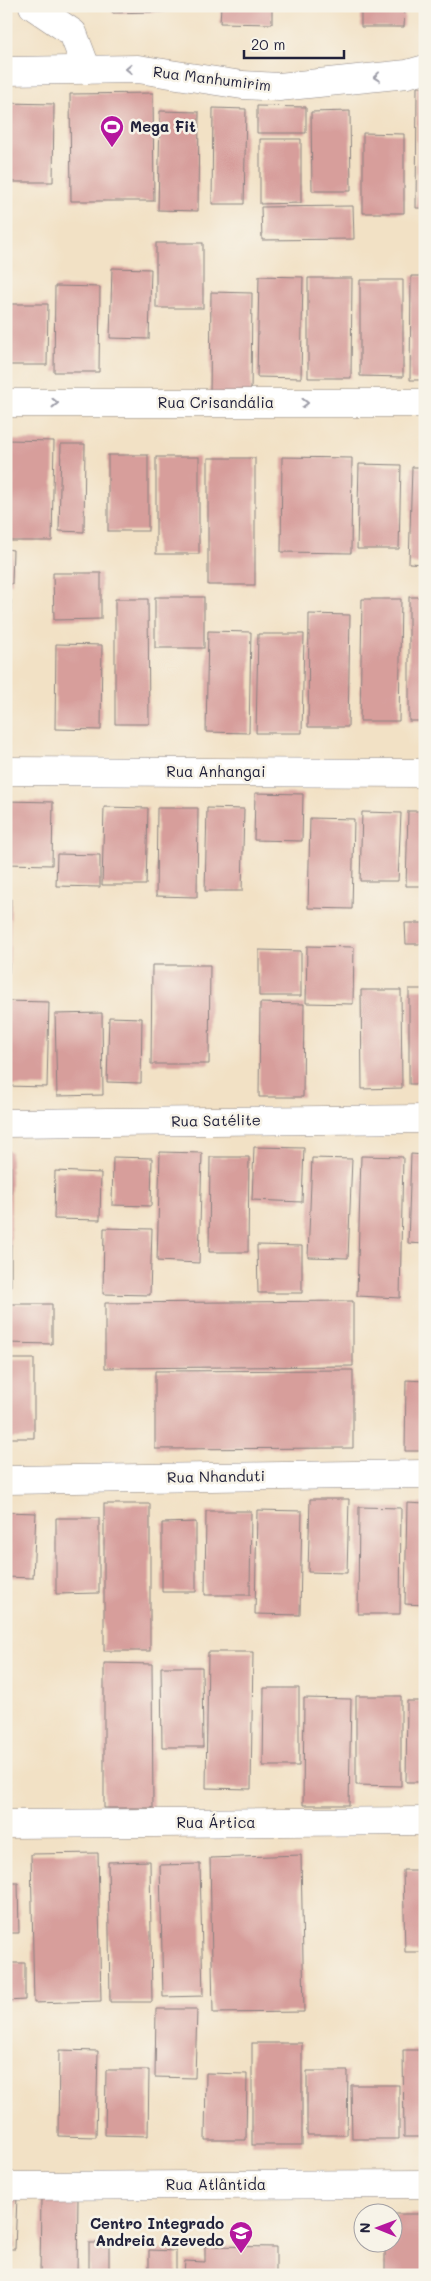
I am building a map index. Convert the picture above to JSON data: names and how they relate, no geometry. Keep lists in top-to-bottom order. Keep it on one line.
{"streets":{"street":["Rua Manhumirim","Rua Crisandália","Rua Anhangai","Rua Satélite","Rua Nhanduti","Rua Ártica","Rua Atlântida"]},"one_way":["Rua Manhumirim","Rua Crisandália"],"places":{"sports":["Mega Fit"],"school or university":["Centro Integrado Andreia Azevedo"]},"scale_bar":"20 m","north":"left"}
